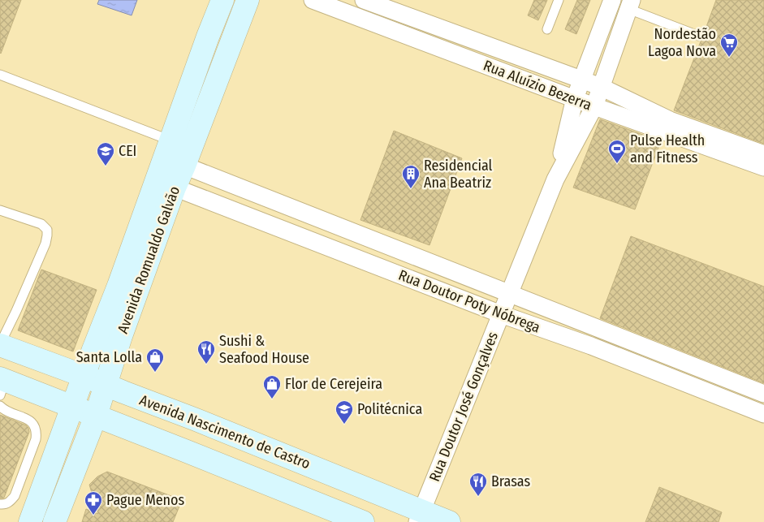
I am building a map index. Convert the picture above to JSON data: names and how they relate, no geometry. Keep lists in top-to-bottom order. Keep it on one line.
{"streets":{"main road":["Avenida Romualdo Galvão","Avenida Nascimento de Castro"],"street":["Rua Aluízio Bezerra","Rua Doutor Poty Nóbrega","Rua Doutor José Gonçalves"]},"crossings":[["Rua Aluízio Bezerra","Rua Doutor José Gonçalves"],["Avenida Romualdo Galvão","Rua Doutor Poty Nóbrega"],["Avenida Romualdo Galvão","Avenida Nascimento de Castro"],["Rua Doutor Poty Nóbrega","Rua Doutor José Gonçalves"],["Rua Doutor José Gonçalves","Avenida Nascimento de Castro"]],"places":{"supermarket":["Nordestão Lagoa Nova"],"sports":["Pulse Health and Fitness"],"school or university":["CEI","Politécnica"],"building":["Residencial Ana Beatriz"],"restaurant":["Sushi & Seafood House","Brasas"],"shop":["Santa Lolla","Flor de Cerejeira"],"pharmacy":["Pague Menos"]}}
